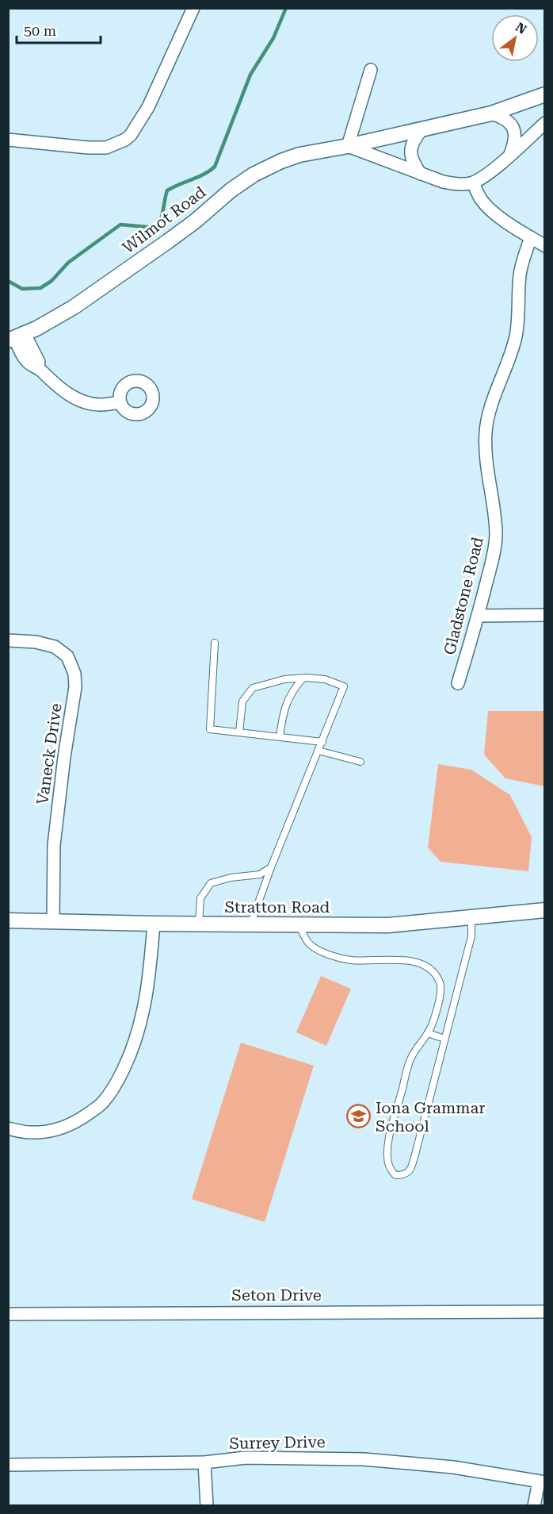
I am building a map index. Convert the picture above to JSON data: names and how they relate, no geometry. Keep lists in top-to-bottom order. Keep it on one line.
{"streets":{"street":["Wilmot Road","Gladstone Road","Vaneck Drive","Stratton Road","Seton Drive","Surrey Drive"]},"crossings":[["Vaneck Drive","Stratton Road"]],"places":{"school or university":["Iona Grammar School"]},"scale_bar":"50 m","north":"top right"}
